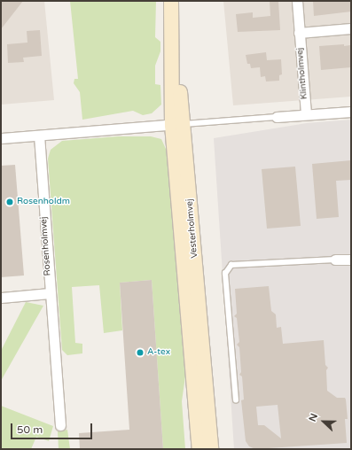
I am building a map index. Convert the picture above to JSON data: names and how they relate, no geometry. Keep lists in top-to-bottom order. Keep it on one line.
{"streets":{"street":["Klintholmvej","Vesterholmvej","Rosenholmvej"]},"places":["Rosenholdm","A-tex"],"scale_bar":"50 m","north":"left"}
